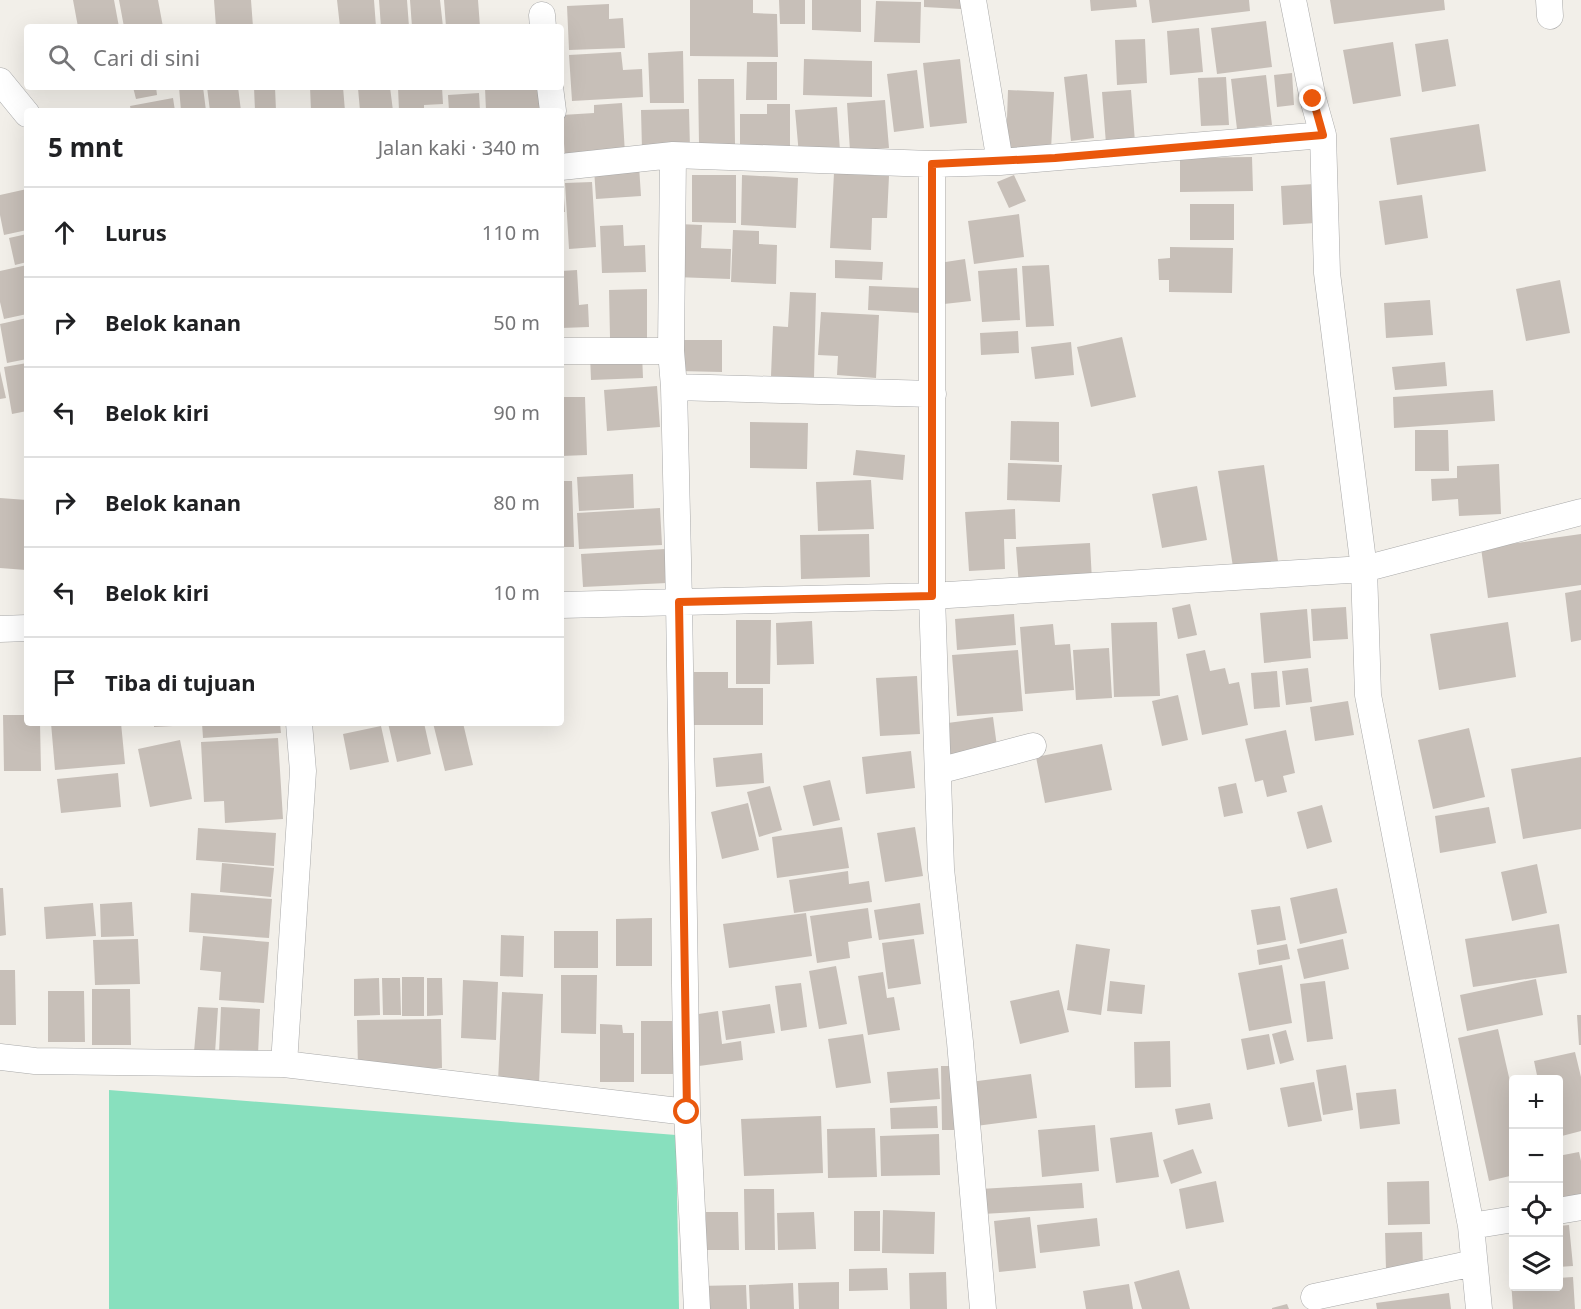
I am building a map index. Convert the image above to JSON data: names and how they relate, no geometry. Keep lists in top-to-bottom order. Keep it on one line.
{"page":{"search":"Cari di sini","heading":["5 mnt","Jalan kaki · 340 m"],"list":[["Lurus","110 m"],["Belok kanan","50 m"],["Belok kiri","90 m"],["Belok kanan","80 m"],["Belok kiri","10 m"],"Tiba di tujuan"],"map_buttons":["+","−"]}}
